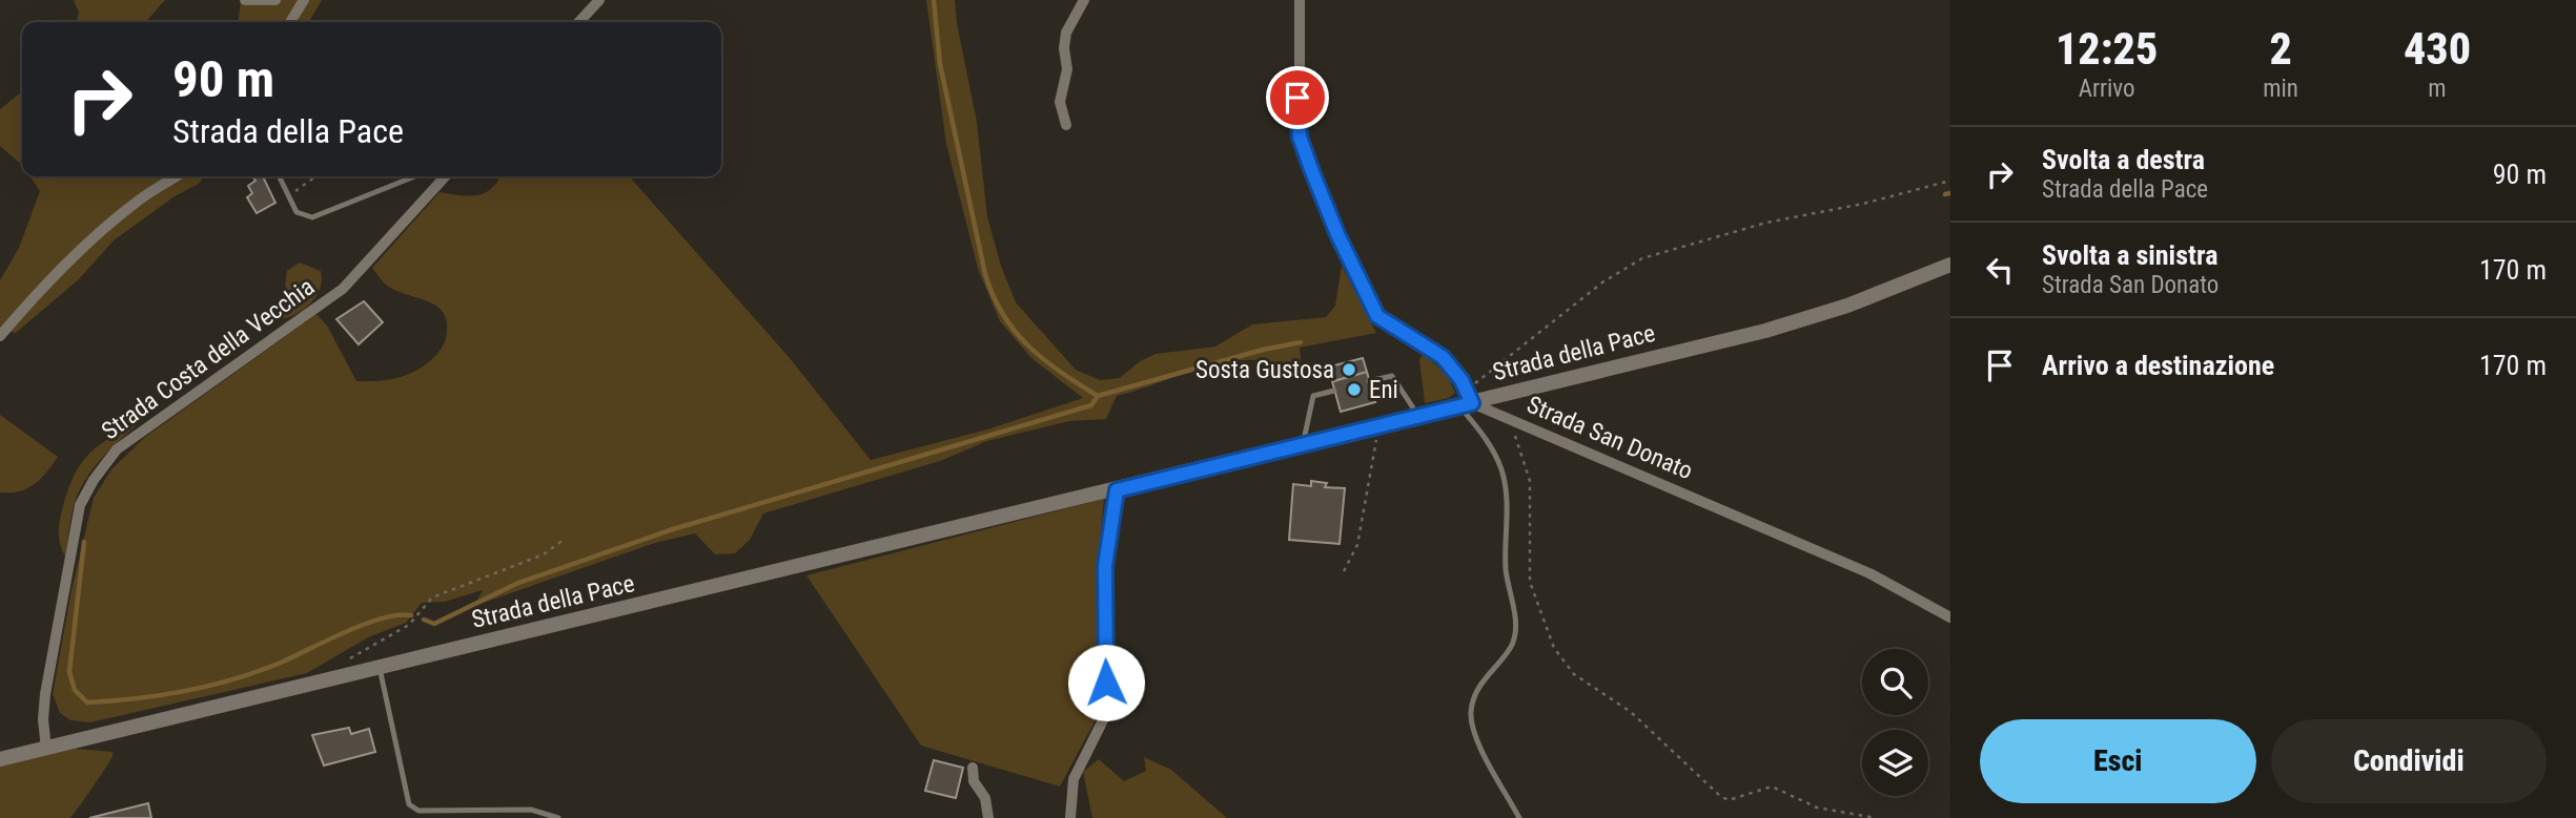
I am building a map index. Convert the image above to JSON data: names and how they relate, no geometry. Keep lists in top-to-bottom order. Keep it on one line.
{"streets":{"street":["Strada della Pace","Strada Costa della Vecchia","Strada San Donato"]},"crossings":[["Strada della Pace","Strada Costa della Vecchia"],["Strada della Pace","Strada San Donato"]],"places":["Sosta Gustosa","Eni"],"page":{"eta":["12:25","Arrivo","2","min","430","m"],"turn":["90 m","Strada della Pace"],"list":[{"name":"Svolta a destra","note":"Strada della Pace","value":"90 m"},{"name":"Svolta a sinistra","note":"Strada San Donato","value":"170 m"},{"name":"Arrivo a destinazione","value":"170 m"}],"buttons":["Esci","Condividi"]}}
